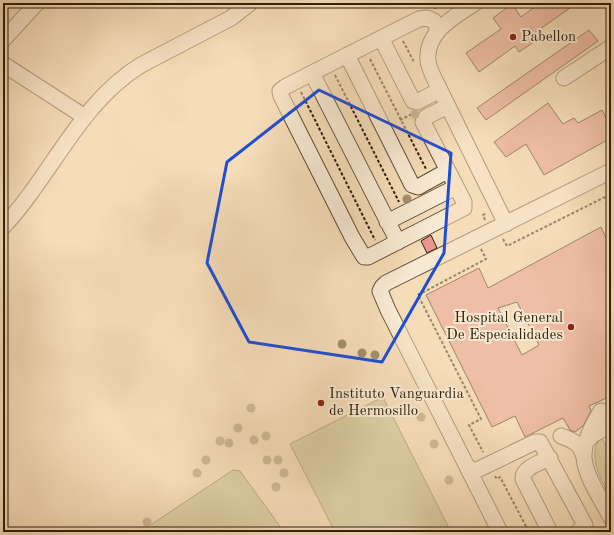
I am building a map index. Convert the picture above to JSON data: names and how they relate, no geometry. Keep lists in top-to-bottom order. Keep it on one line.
{"places":["Pabellon","Hospital General De Especialidades","Instituto Vanguardia de Hermosillo"]}
